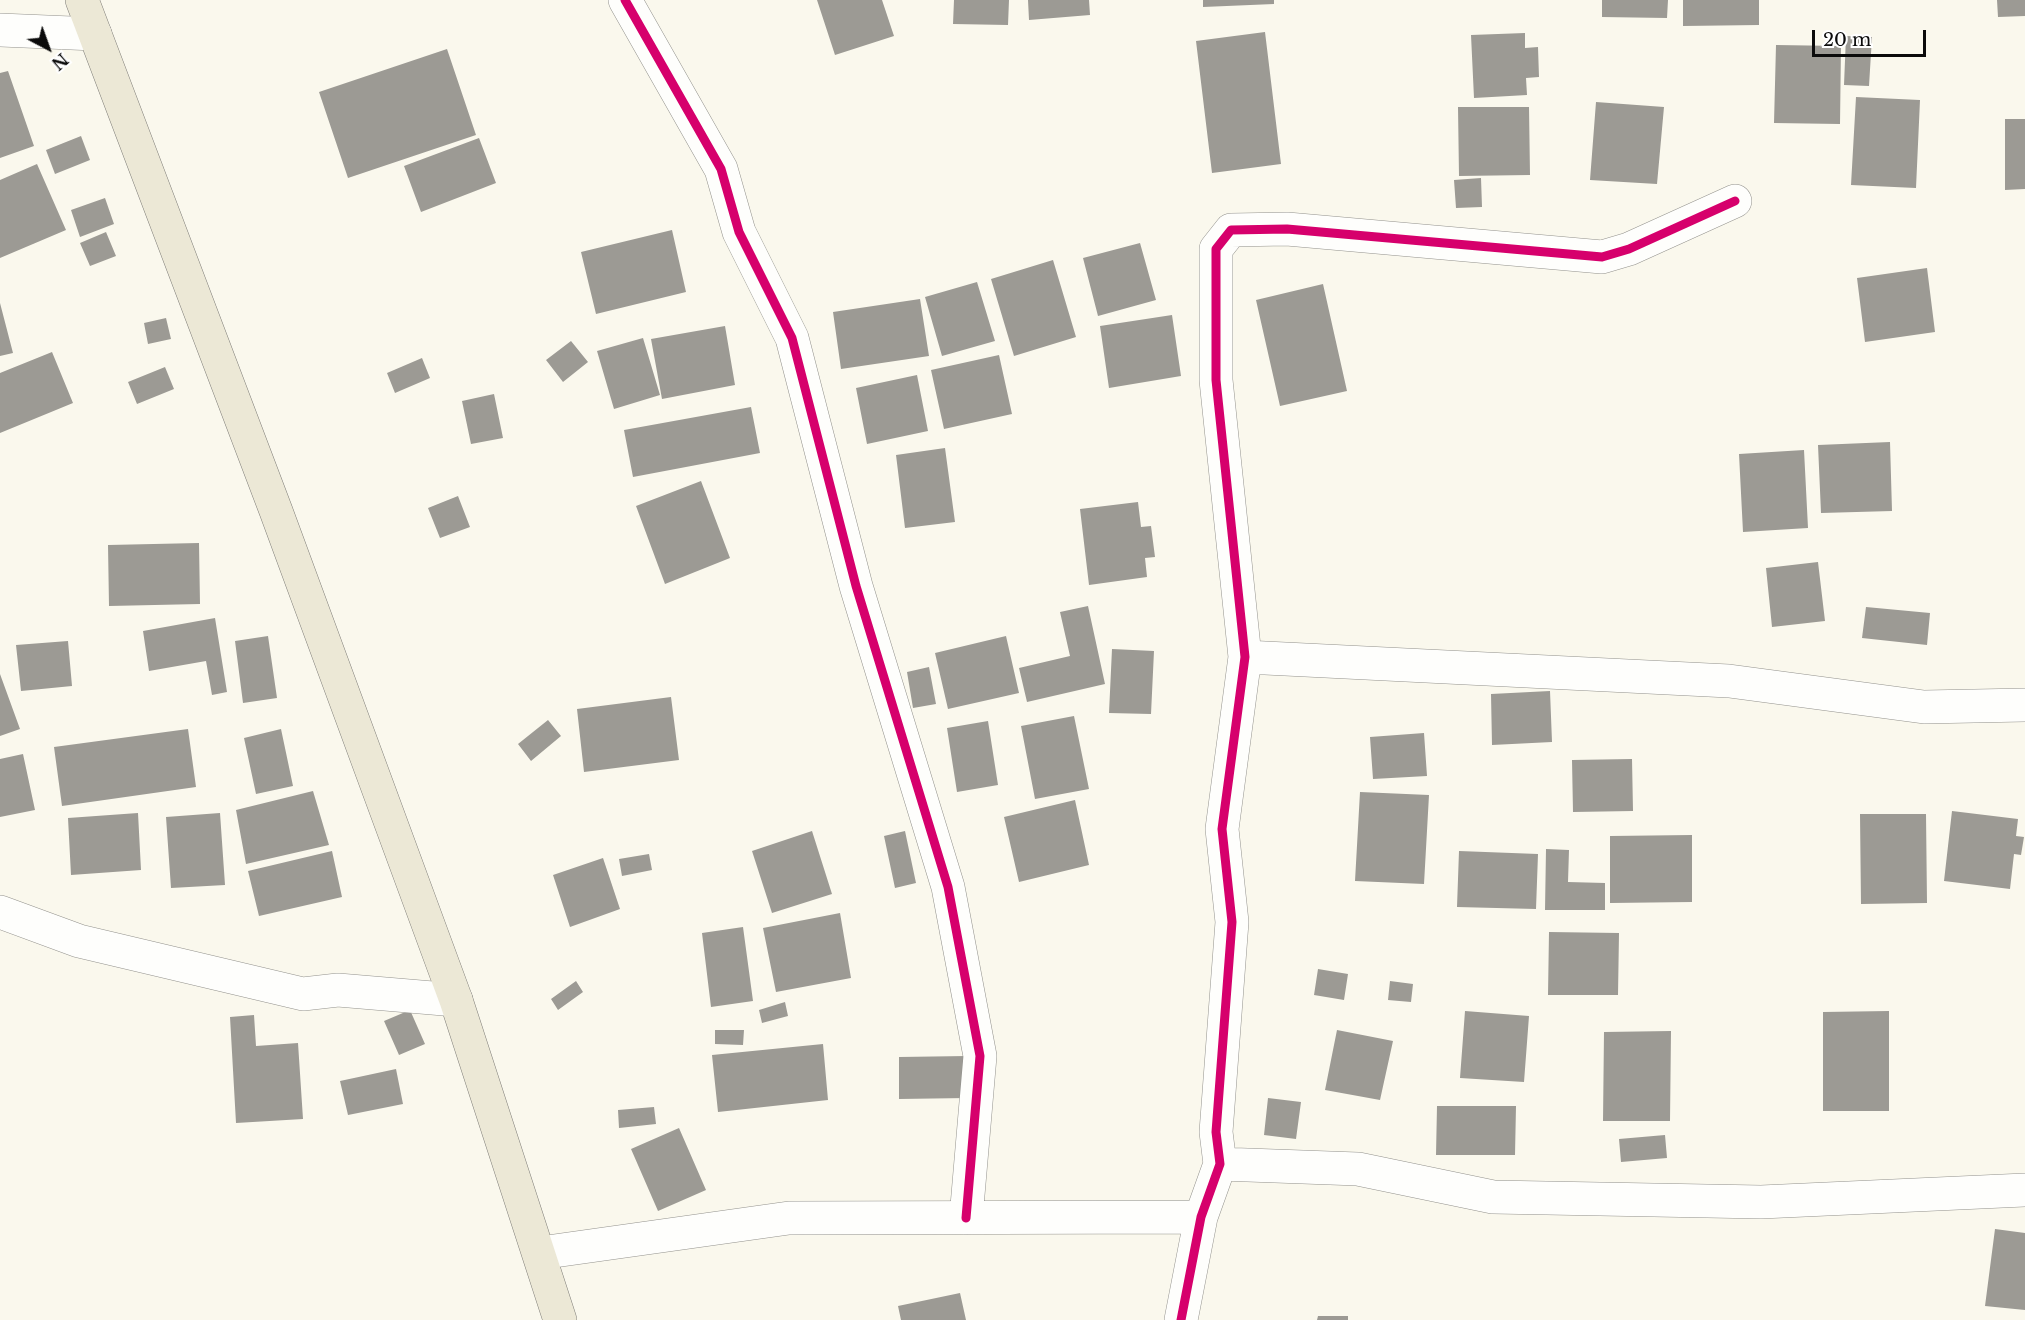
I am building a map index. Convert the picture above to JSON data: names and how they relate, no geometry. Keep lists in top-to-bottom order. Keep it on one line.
{"scale_bar":"20 m","north":"bottom right"}
